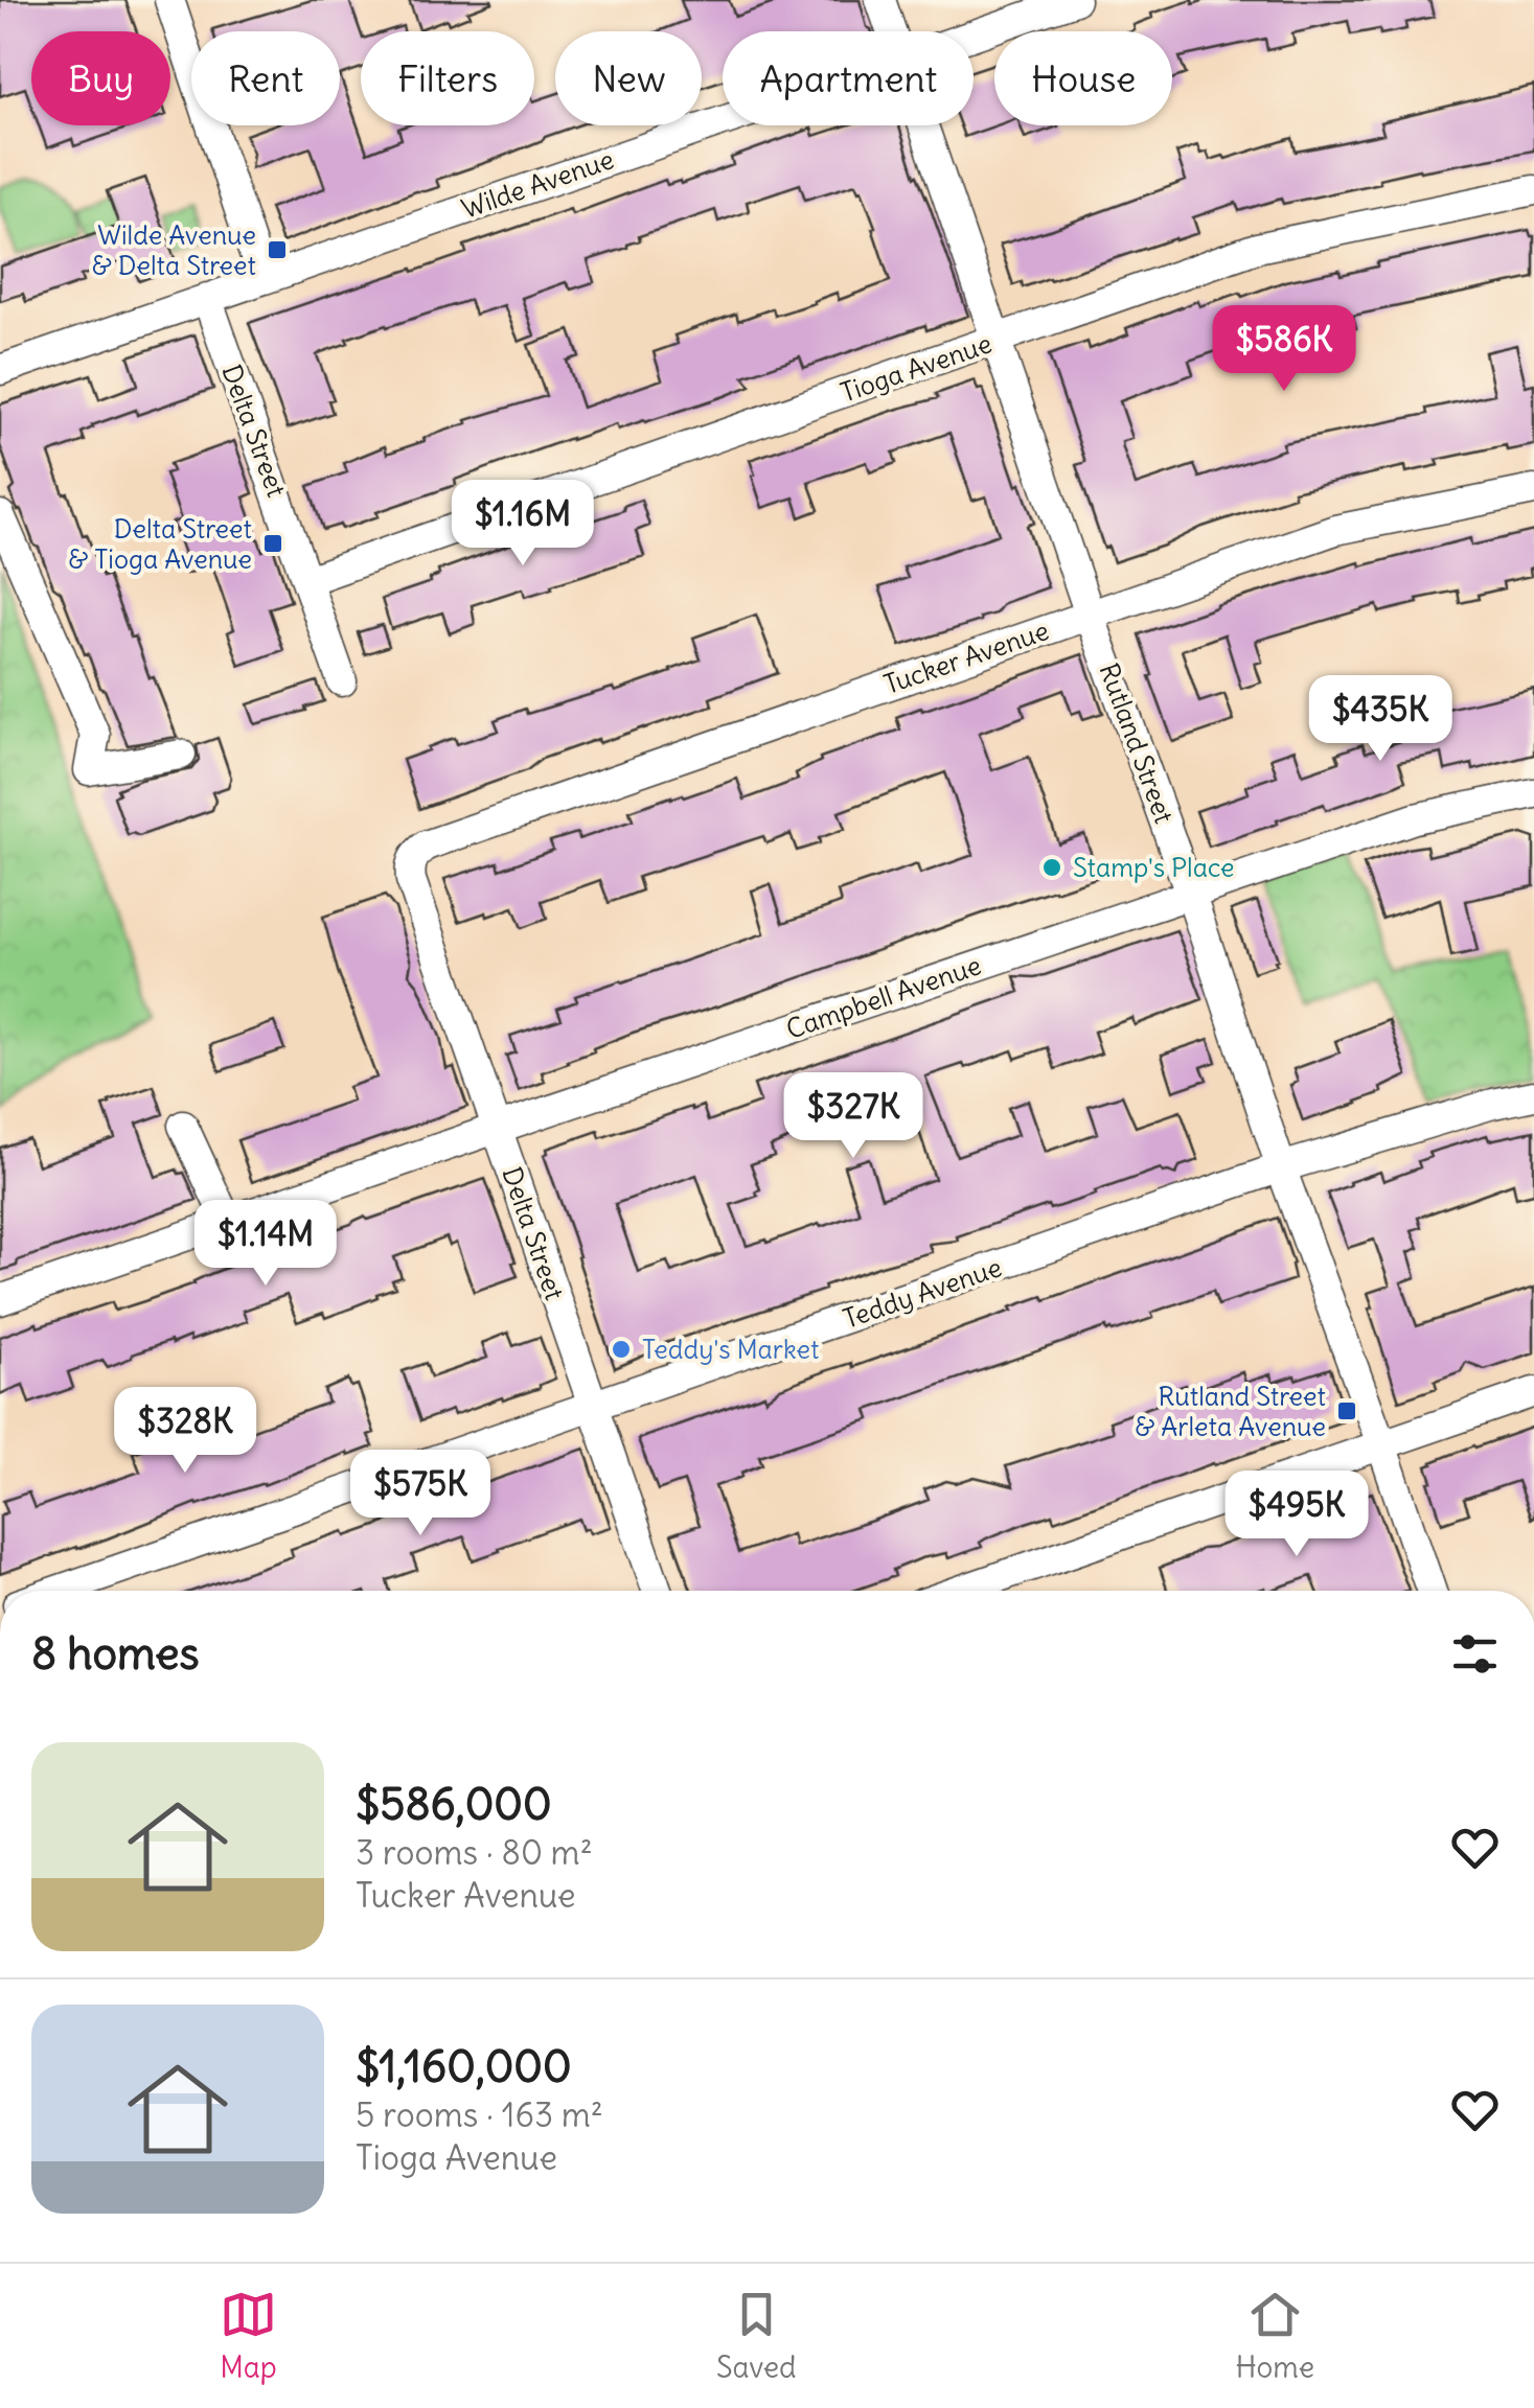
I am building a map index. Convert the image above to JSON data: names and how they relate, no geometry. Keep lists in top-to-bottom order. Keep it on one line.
{"streets":{"street":["Wilde Avenue","Tioga Avenue","Delta Street","Tucker Avenue","Rutland Street","Campbell Avenue","Teddy Avenue"]},"crossings":[["Wilde Avenue","Delta Street"],["Tioga Avenue","Delta Street"],["Tioga Avenue","Rutland Street"],["Delta Street","Tucker Avenue"],["Delta Street","Campbell Avenue"],["Delta Street","Teddy Avenue"],["Tucker Avenue","Rutland Street"],["Rutland Street","Campbell Avenue"],["Rutland Street","Teddy Avenue"]],"places":{"transit":["Wilde Avenue & Delta Street","Delta Street & Tioga Avenue","Rutland Street & Arleta Avenue"],"other":["Stamp's Place","Teddy's Market"]},"page":{"chip":["Buy","Rent","Filters","New","Apartment","House"],"price":["$586K","$1.16M","$435K","$327K","$1.14M","$328K","$575K","$495K"],"heading":"8 homes","list":[{"name":"$586,000","note":"3 rooms · 80 m² · Tucker Avenue"},{"name":"$1,160,000","note":"5 rooms · 163 m² · Tioga Avenue"}],"tabs":["Map","Saved","Home"]}}
